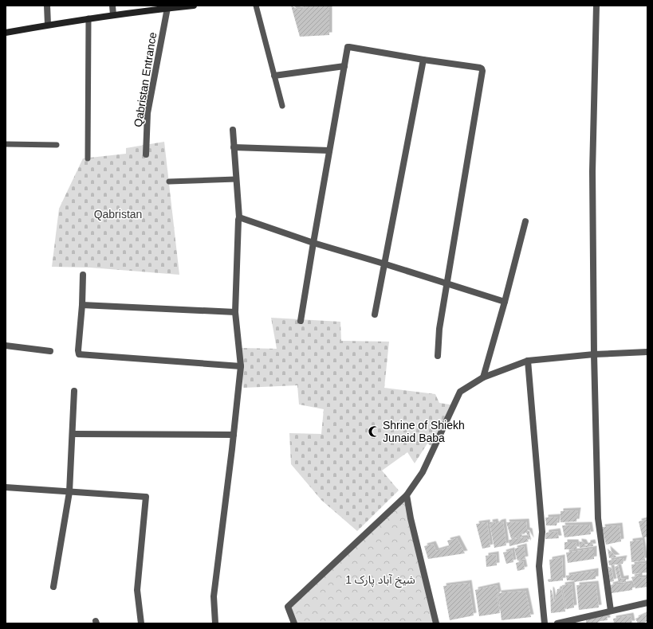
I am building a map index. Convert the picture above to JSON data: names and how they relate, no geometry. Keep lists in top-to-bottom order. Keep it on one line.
{"streets":{"street":["Qabristan Entrance"]},"parks":["Qabristan","شیخ آباد پارک 1"],"places":{"mosque":["Shrine of Shiekh Junaid Baba"]}}
